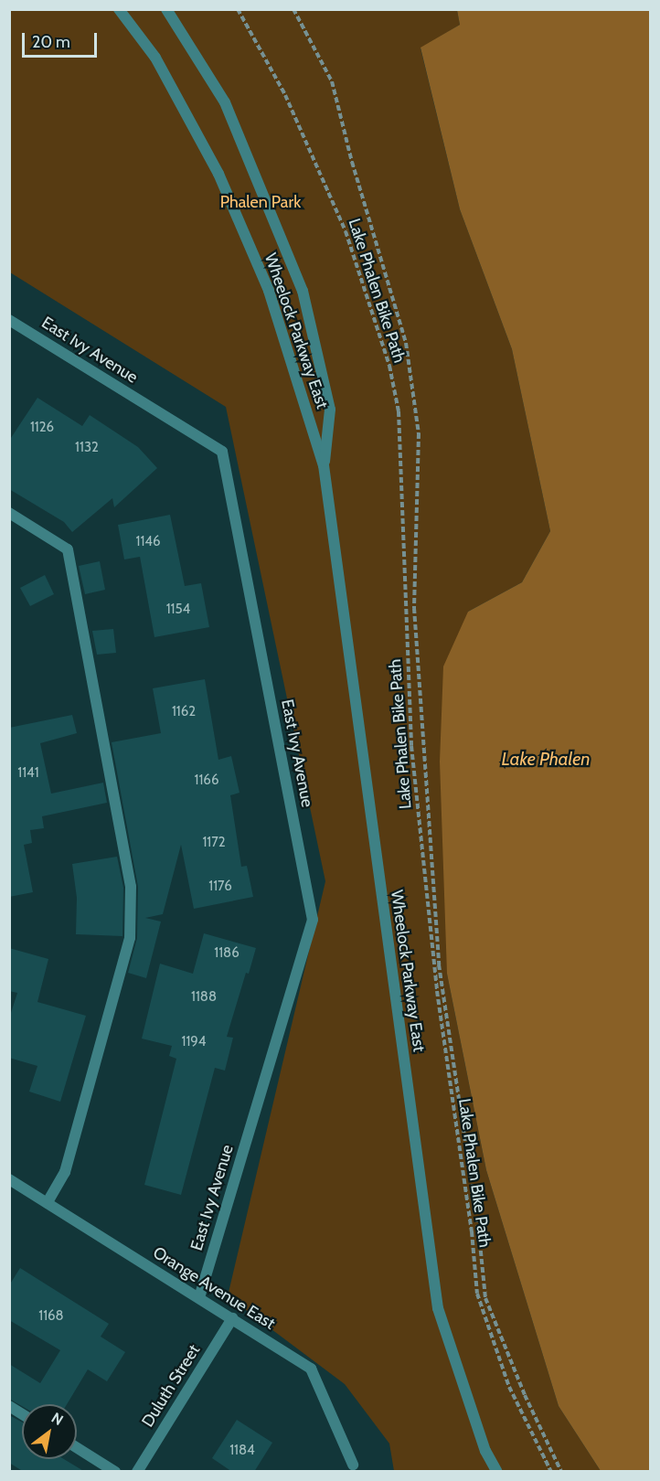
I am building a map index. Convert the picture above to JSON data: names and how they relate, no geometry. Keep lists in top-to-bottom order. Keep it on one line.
{"streets":{"street":["Wheelock Parkway East","East Ivy Avenue","Orange Avenue East","Duluth Street"],"path":["Lake Phalen Bike Path"]},"crossings":[["East Ivy Avenue","Orange Avenue East"],["Orange Avenue East","Duluth Street"]],"water":["Lake Phalen"],"parks":["Phalen Park"],"house_numbers":["1126","1132","1146","1154","1162","1141","1166","1172","1176","1186","1188","1194","1168","1184"],"scale_bar":"20 m","north":"top right"}
